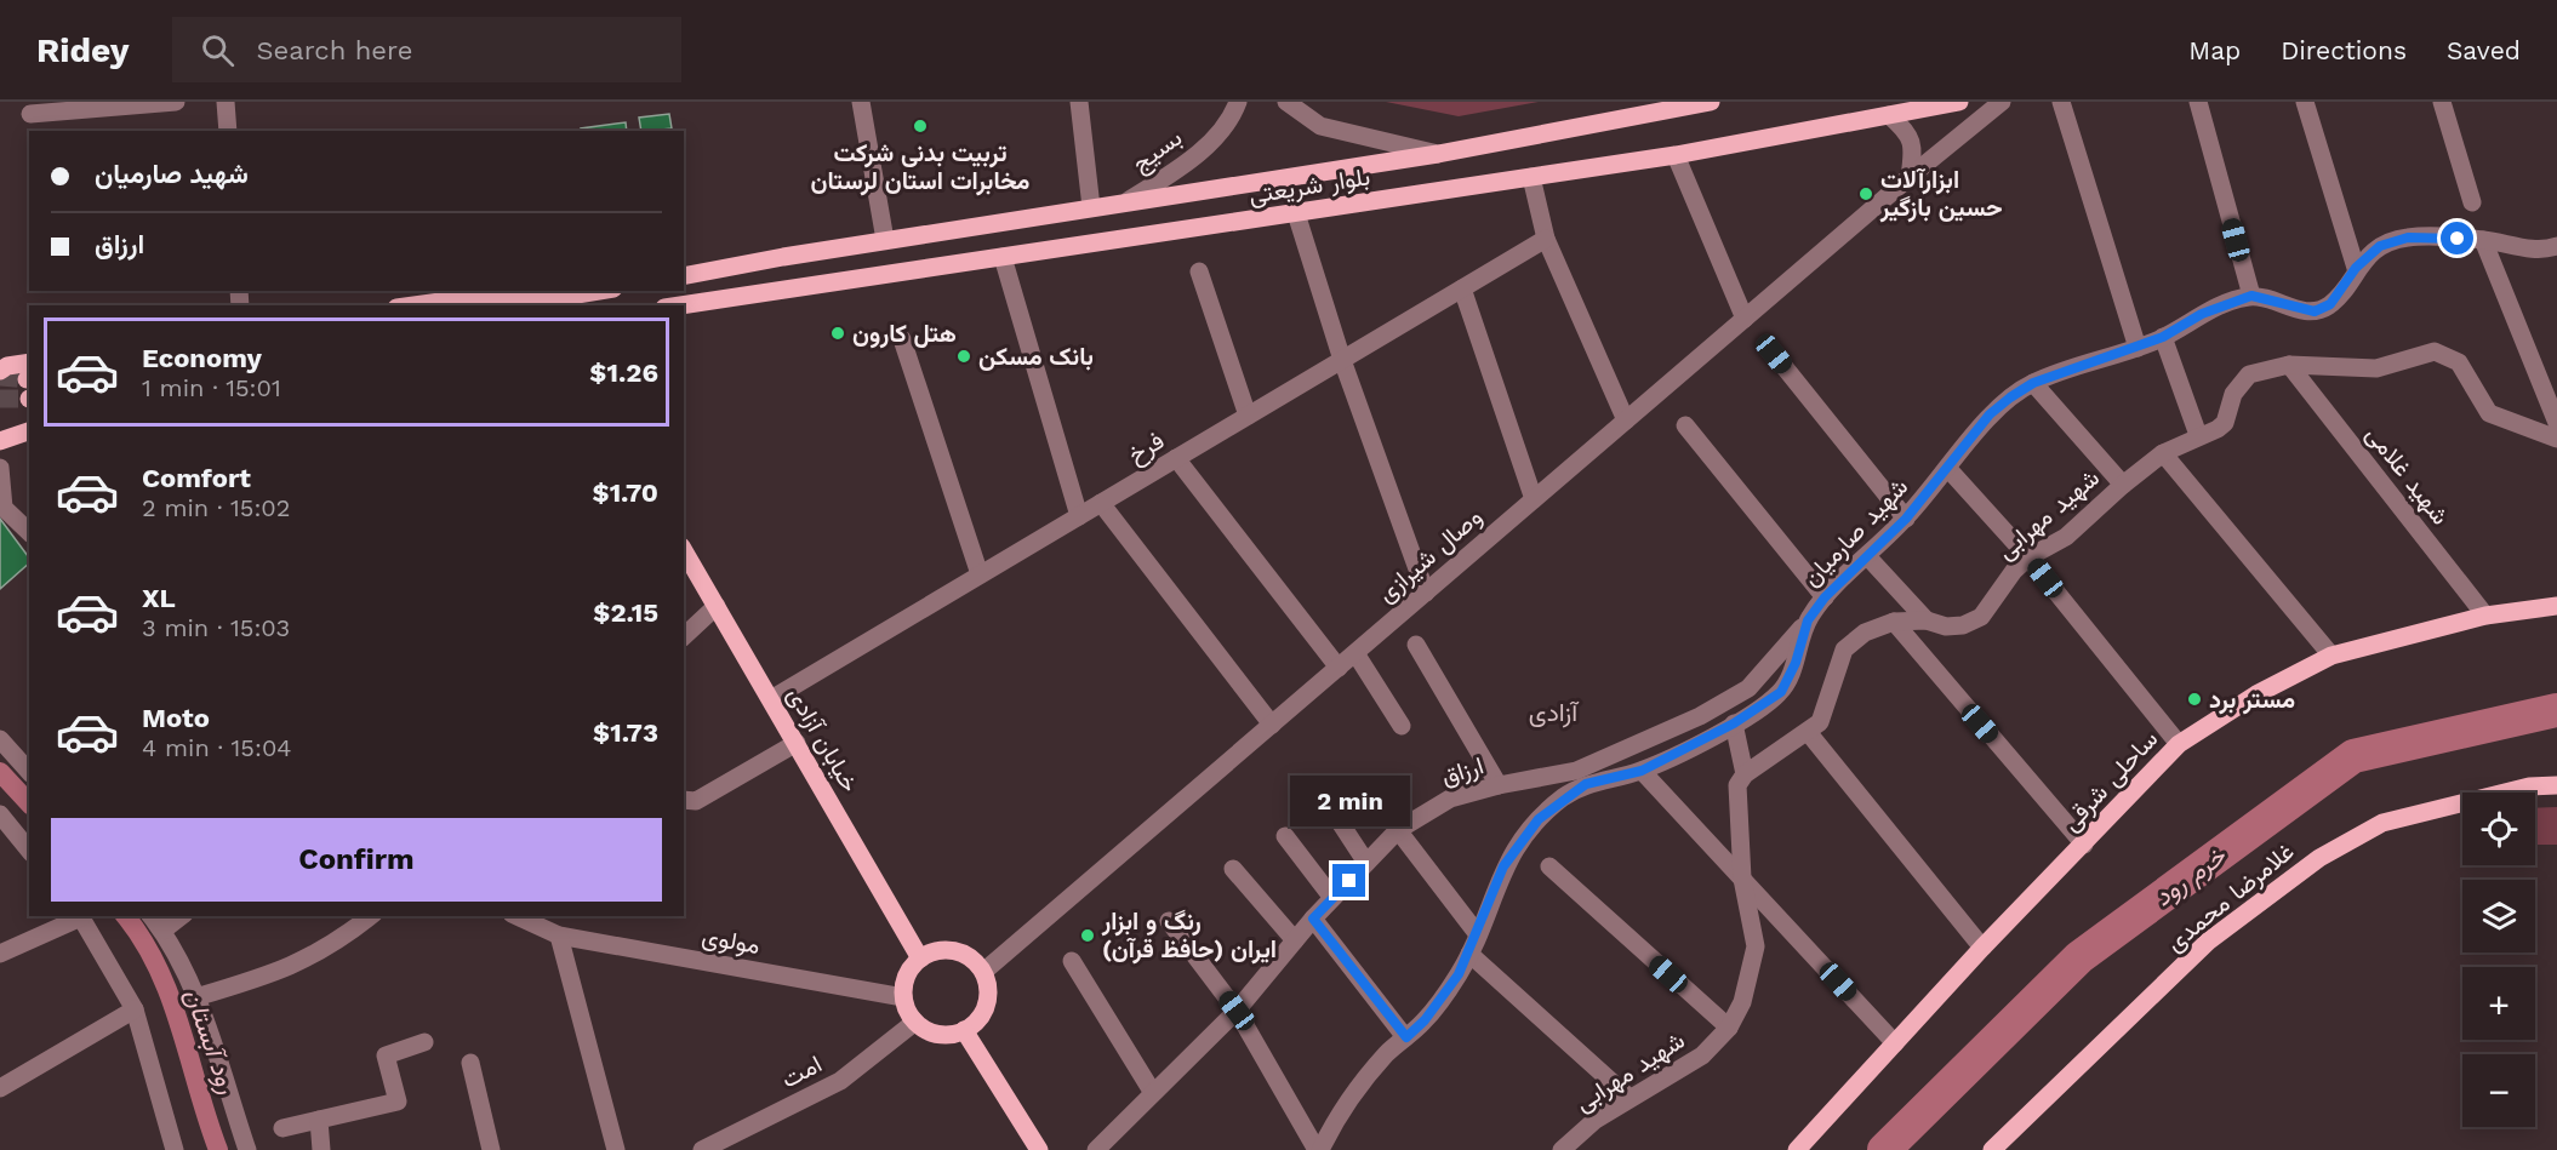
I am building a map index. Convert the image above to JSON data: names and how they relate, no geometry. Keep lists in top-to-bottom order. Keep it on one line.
{"streets":{"main road":["بلوار شریعتی","خیابان آزادی","ساحلی شرقی","غلامرضا محمدی"],"street":["بسیج","فرخ","شهید غلامی","شهید مهرابی","شهید صارمیان","وصال شیرازی","ارزاق","مولوی","امت"]},"crossings":[["بسیج","بلوار شریعتی"],["فرخ","خیابان آزادی"],["شهید غلامی","شهید مهرابی"],["شهید غلامی","ساحلی شرقی"],["شهید صارمیان","ارزاق"],["وصال شیرازی","خیابان آزادی"],["وصال شیرازی","مولوی"],["وصال شیرازی","امت"],["خیابان آزادی","مولوی"],["خیابان آزادی","امت"],["مولوی","امت"]],"districts":["آزادی"],"water":["خرم رود","رود آبستان"],"places":["تربیت بدنی شرکت مخابرات استان لرستان","ابزارآلات حسین بازگیر","هتل کارون","بانک مسکن","مستر برد","رنگ و ابزار ایران (حافظ قرآن)"],"page":{"header":"Ridey","search":"Search here","nav":["Map","Directions","Saved"],"banner":["شهید صارمیان","ارزاق"],"list":[{"name":"Economy","note":"1 min · 15:01","value":"$1.26"},{"name":"Comfort","note":"2 min · 15:02","value":"$1.70"},{"name":"XL","note":"3 min · 15:03","value":"$2.15"},{"name":"Moto","note":"4 min · 15:04","value":"$1.73"}],"bubble":"2 min","map_buttons":["+","−"],"buttons":"Confirm"}}
